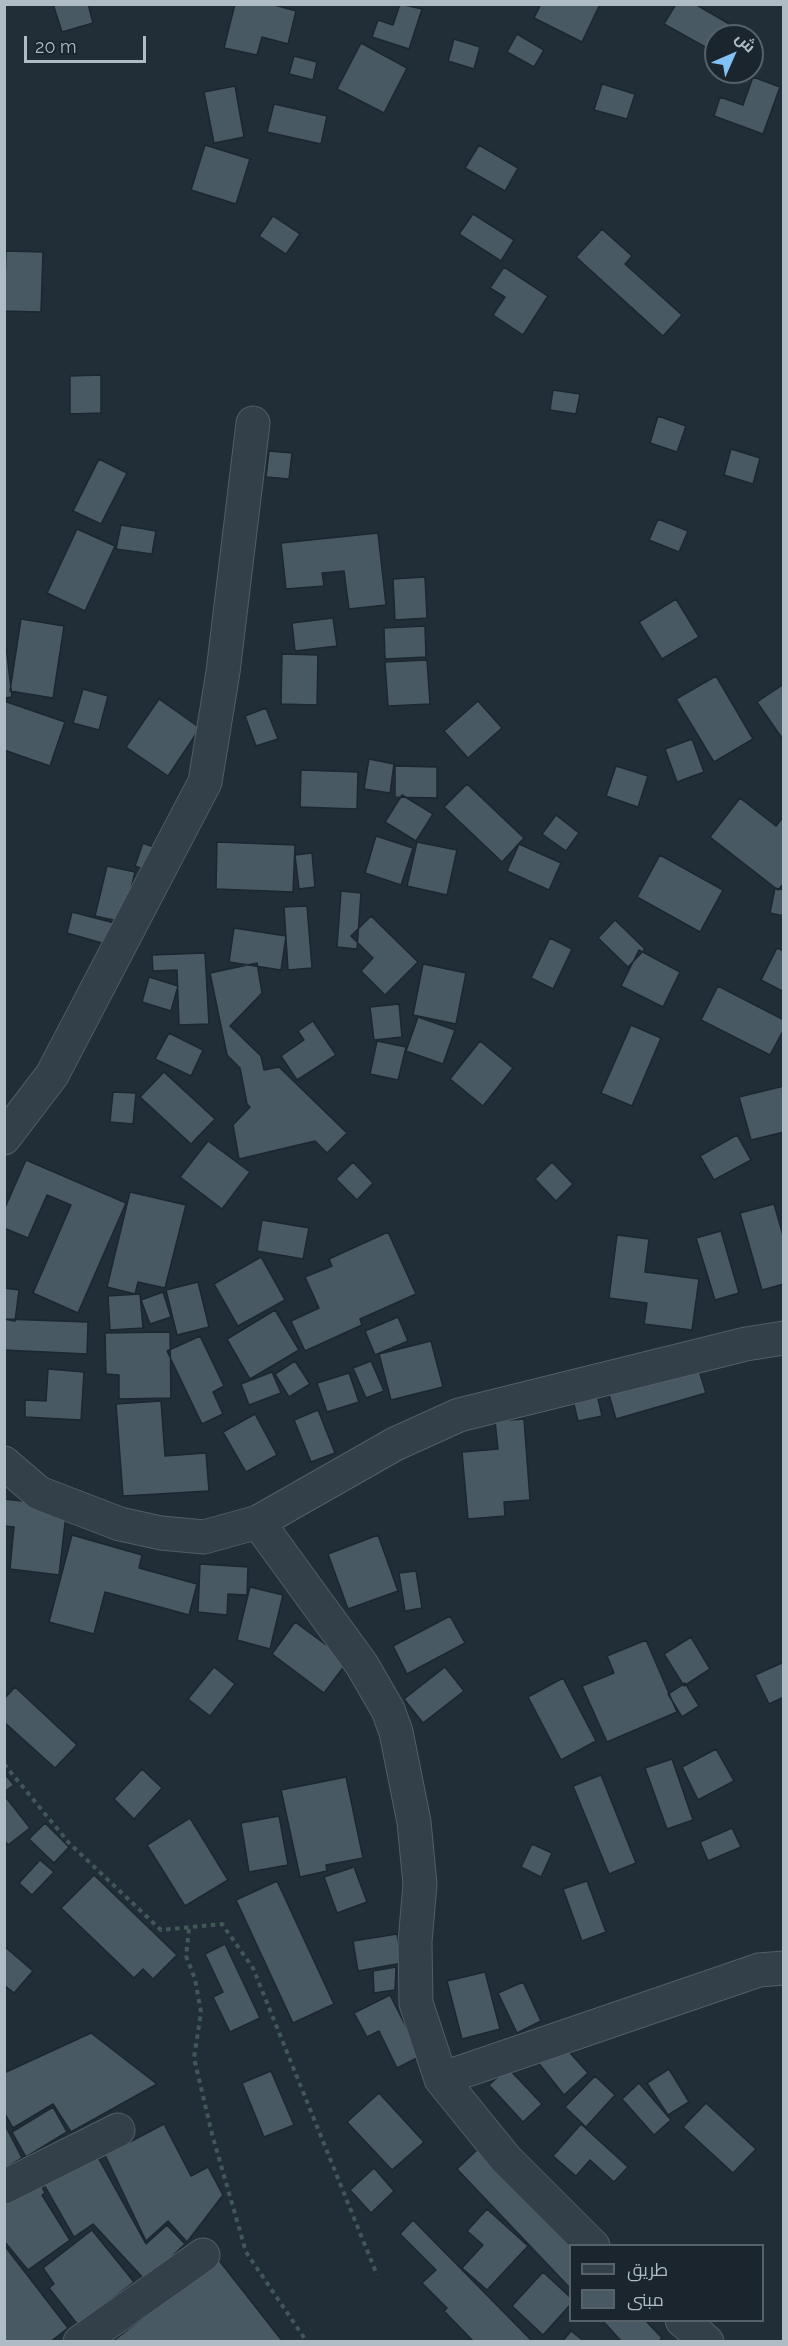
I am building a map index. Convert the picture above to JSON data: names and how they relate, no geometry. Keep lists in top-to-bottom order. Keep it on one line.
{"legend":["طريق","مبنى"],"scale_bar":"20 m","north":"top right"}
